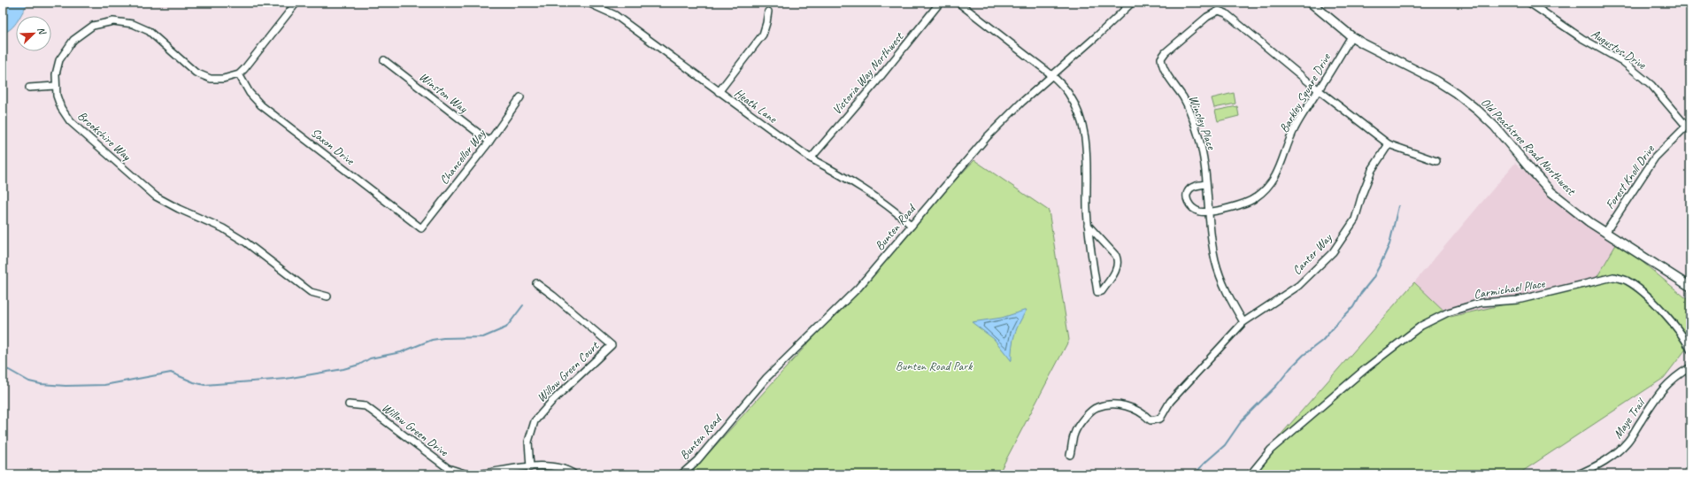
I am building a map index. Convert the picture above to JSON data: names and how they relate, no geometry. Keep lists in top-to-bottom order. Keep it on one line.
{"streets":{"main road":["Old Peachtree Road Northwest"],"street":["Augustus Drive","Victoria Way Northwest","Winston Way","Barkley Square Drive","Heath Lane","Winsley Place","Brookshire Way","Saxon Drive","Chancellor Way","Forest Knoll Drive","Bunten Road","Canter Way","Carmichael Place","Willow Green Court","Maye Trail","Willow Green Drive"]},"crossings":[["Augustus Drive","Forest Knoll Drive"],["Victoria Way Northwest","Heath Lane"],["Winston Way","Chancellor Way"],["Barkley Square Drive","Winsley Place"],["Barkley Square Drive","Old Peachtree Road Northwest"],["Heath Lane","Bunten Road"],["Winsley Place","Canter Way"],["Brookshire Way","Saxon Drive"],["Saxon Drive","Chancellor Way"],["Old Peachtree Road Northwest","Forest Knoll Drive"]],"parks":["Bunten Road Park"],"north":"top right"}
